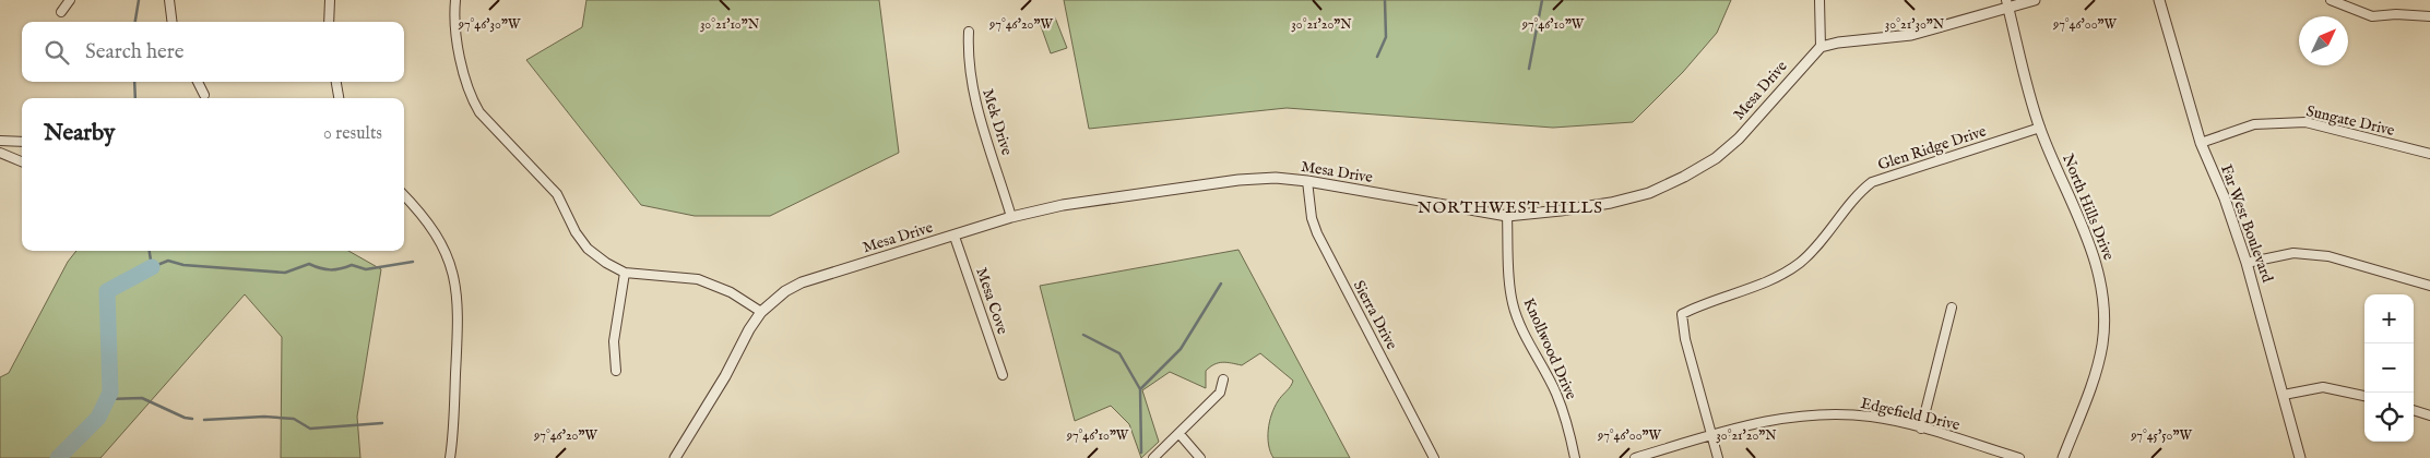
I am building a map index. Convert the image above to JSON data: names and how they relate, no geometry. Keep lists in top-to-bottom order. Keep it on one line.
{"streets":{"street":["Mesa Drive","Sungate Drive","Mek Drive","Glen Ridge Drive","North Hills Drive","Far West Boulevard","Mesa Cove","Sierra Drive","Knollwood Drive","Edgefield Drive"]},"crossings":[["Mesa Drive","Mek Drive"],["Mesa Drive","Mesa Cove"],["Mesa Drive","Sierra Drive"],["Mesa Drive","Knollwood Drive"],["Sungate Drive","Far West Boulevard"],["Glen Ridge Drive","North Hills Drive"],["Glen Ridge Drive","Edgefield Drive"]],"districts":["NORTHWEST HILLS"],"north":"top right","page":{"search":"Search here","heading":["Nearby","0 results"],"map_buttons":["+","−"]},"coordinates":["97°46'30\"W","97°46'20\"W","97°46'10\"W","97°46'00\"W","30°21'10\"N","30°21'20\"N","30°21'30\"N","97°45'50\"W"]}
